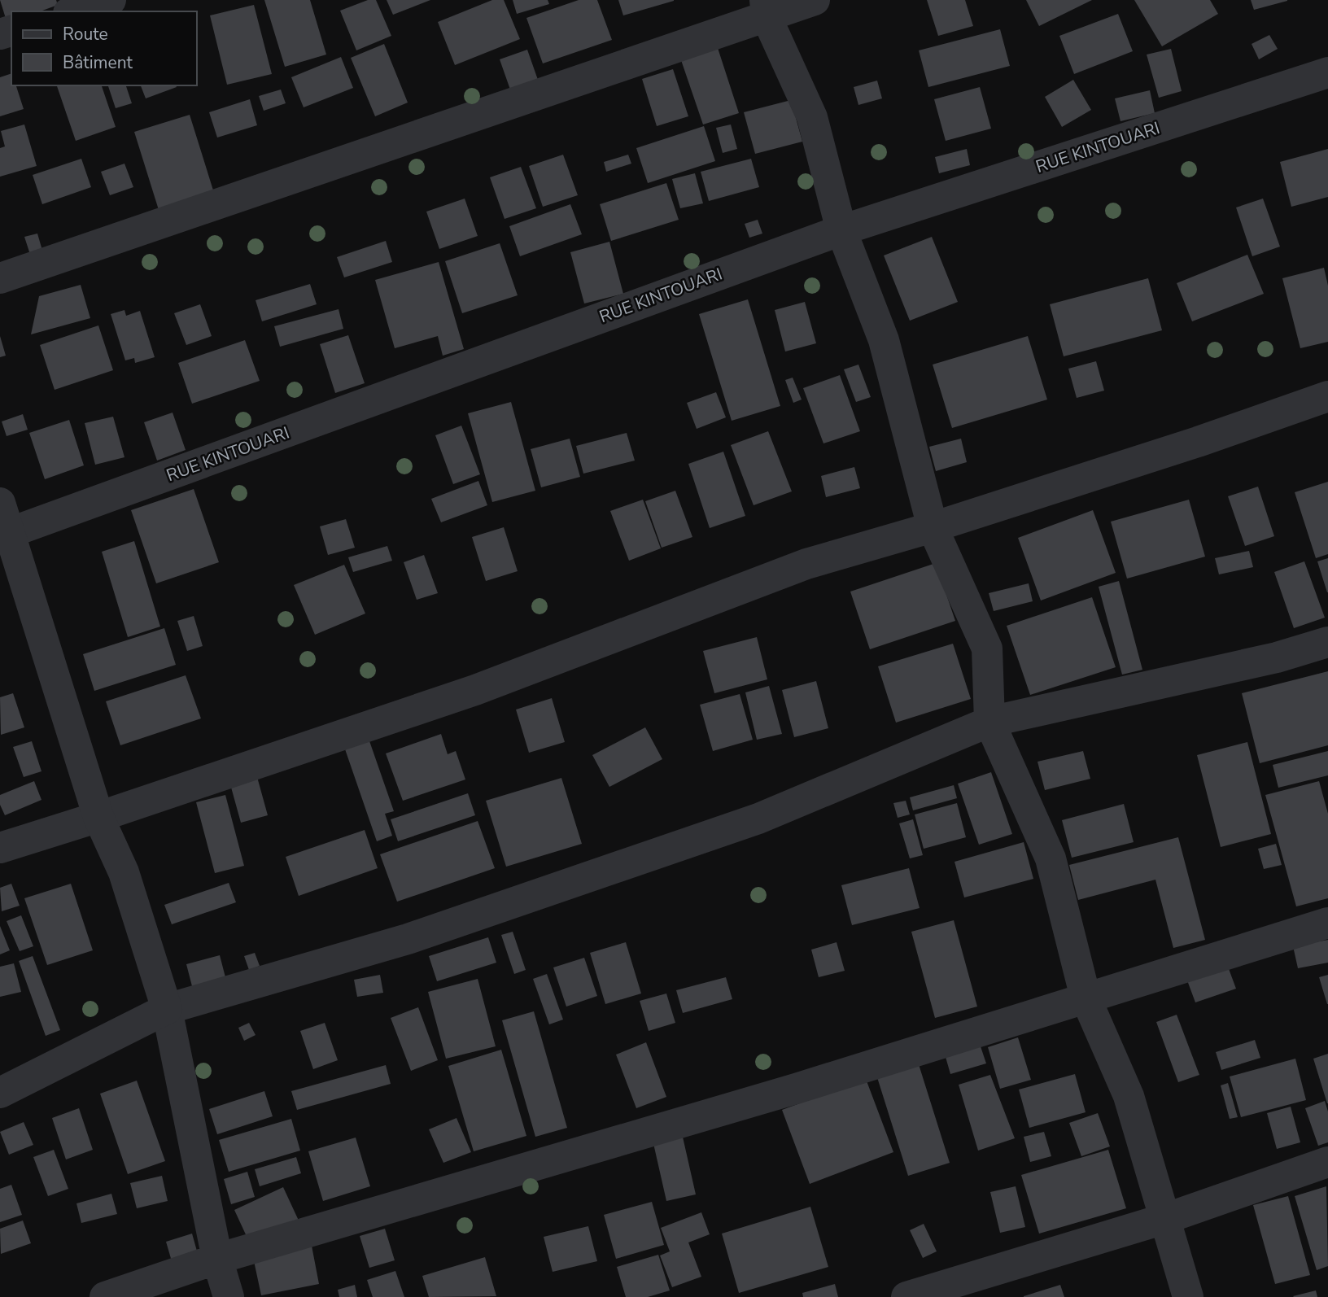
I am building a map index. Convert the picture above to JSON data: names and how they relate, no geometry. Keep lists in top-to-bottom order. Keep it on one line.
{"streets":{"street":["RUE KINTOUARI"]},"legend":["Route","Bâtiment"]}
